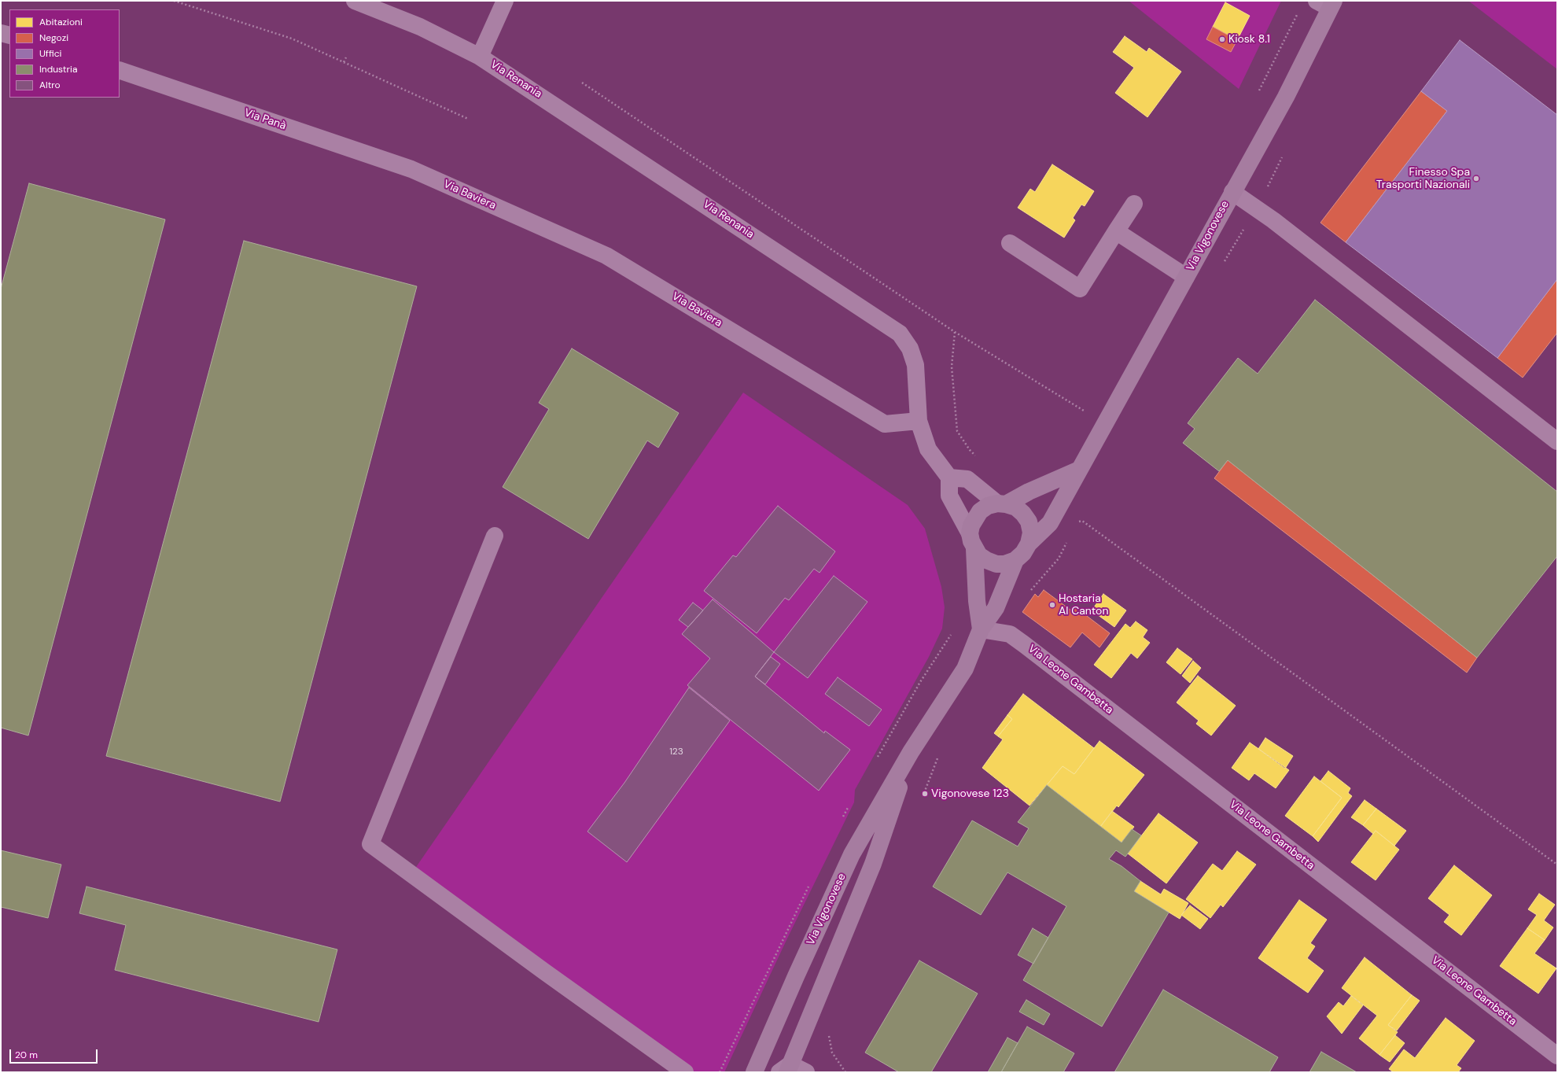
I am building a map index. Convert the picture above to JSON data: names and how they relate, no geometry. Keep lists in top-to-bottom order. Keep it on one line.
{"streets":{"main road":["Via Vigonovese"],"street":["Via Renania","Via Panà","Via Baviera","Via Leone Gambetta"]},"crossings":[["Via Renania","Via Baviera"],["Via Panà","Via Baviera"],["Via Vigonovese","Via Leone Gambetta"]],"places":["Kiosk 8.1","Finesso Spa Trasporti Nazionali","Hostaria Al Canton","Vigonovese 123"],"house_numbers":["123"],"legend":["Abitazioni","Negozi","Uffici","Industria","Altro"],"scale_bar":"20 m"}
